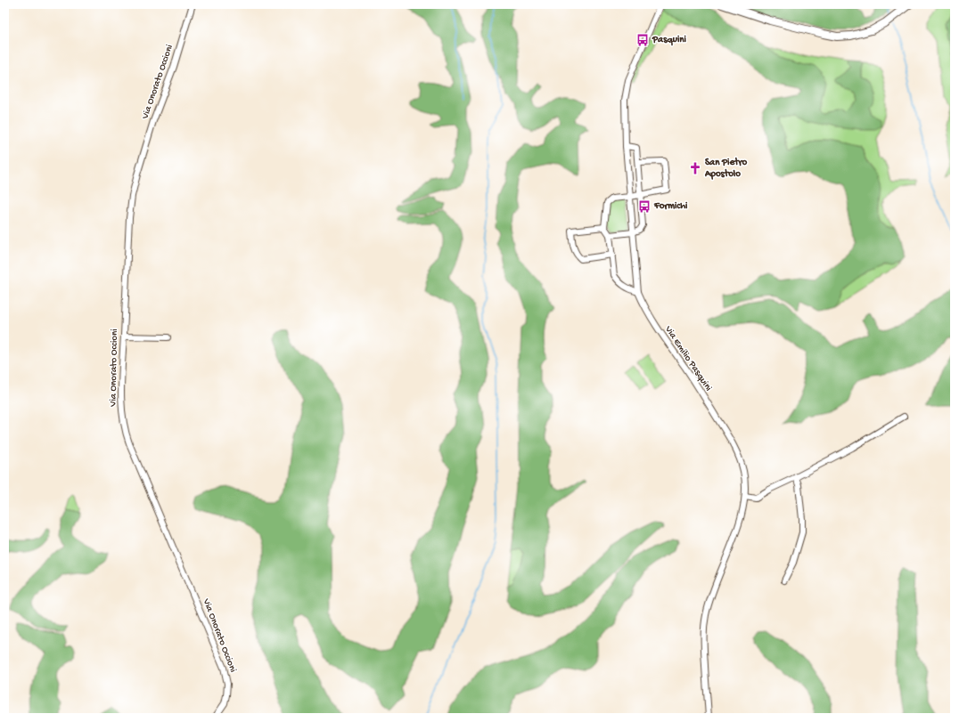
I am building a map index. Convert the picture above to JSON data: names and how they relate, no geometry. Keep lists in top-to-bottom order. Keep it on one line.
{"streets":{"street":["Via Onorato Occioni","Via Emilio Pasquini"]},"places":{"bus stop":["Pasquini","Formichi"],"church":["San Pietro Apostolo"]}}
